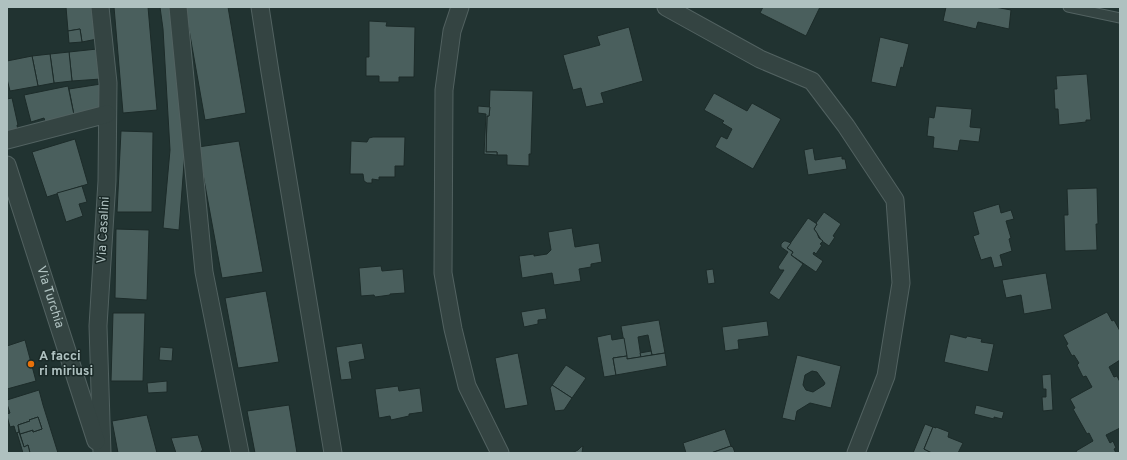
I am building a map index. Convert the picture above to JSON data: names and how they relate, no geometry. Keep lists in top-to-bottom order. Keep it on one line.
{"streets":{"street":["Via Casalini","Via Turchia"]},"crossings":[["Via Casalini","Via Turchia"]],"places":["A facci ri miriusi"]}
